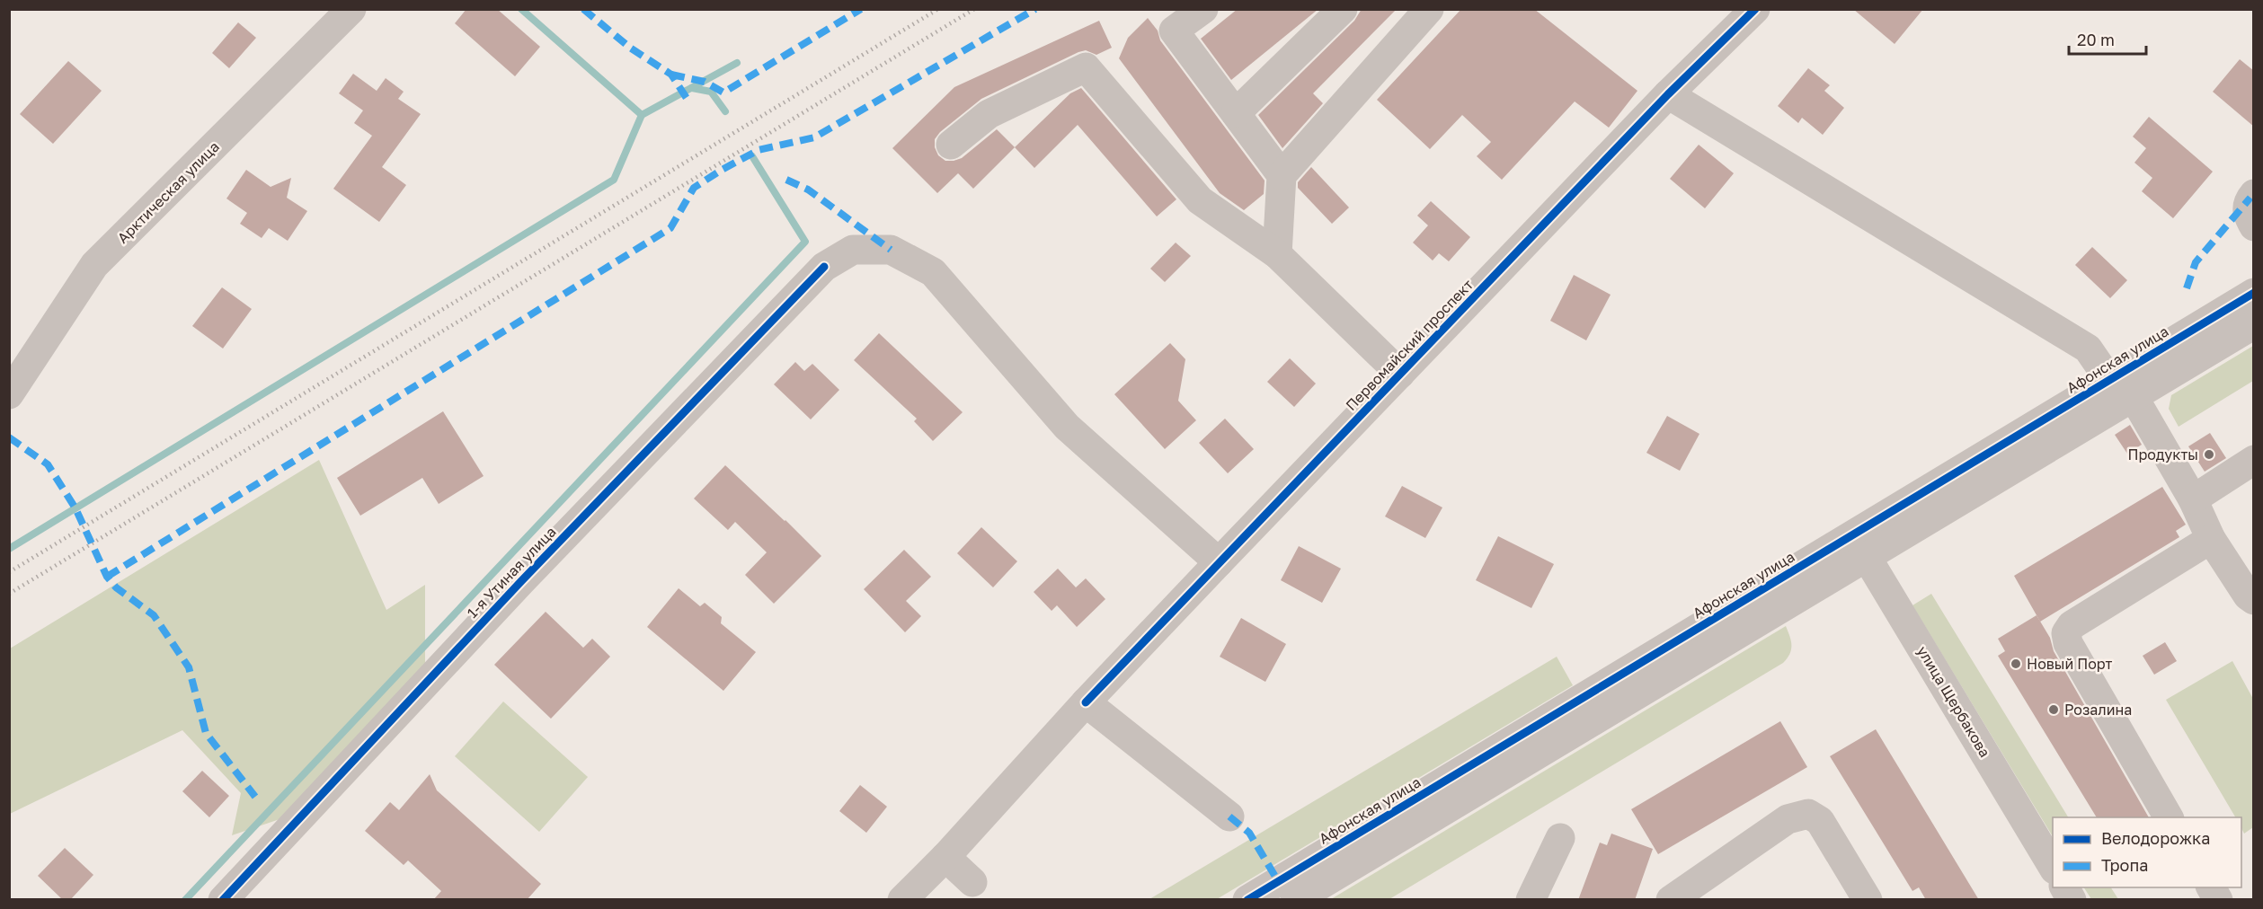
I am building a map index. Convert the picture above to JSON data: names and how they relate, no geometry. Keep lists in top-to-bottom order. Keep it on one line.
{"streets":{"street":["Арктическая улица","Первомайский проспект","Афонская улица","1-я Утиная улица","улица Щербакова"]},"crossings":[["Первомайский проспект","1-я Утиная улица"],["Афонская улица","улица Щербакова"]],"places":["Продукты","Новый Порт","Розалина"],"legend":["Велодорожка","Тропа"],"scale_bar":"20 m"}
